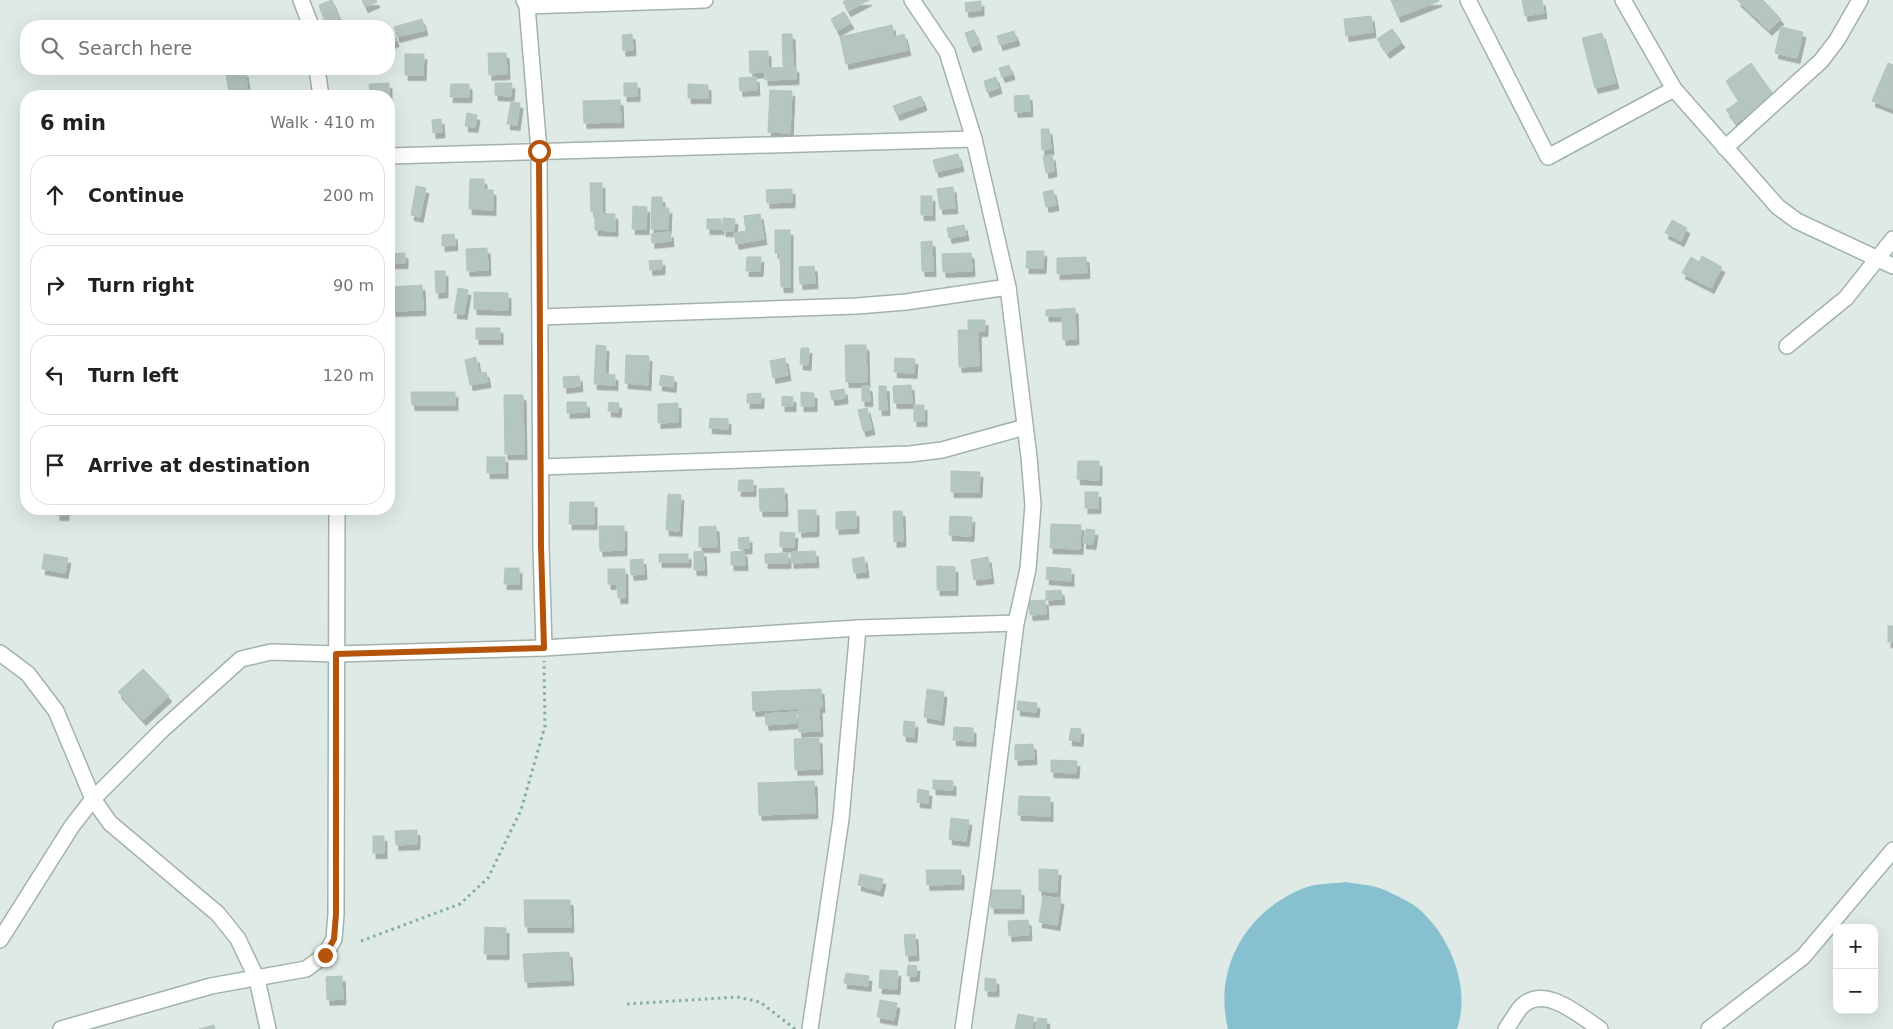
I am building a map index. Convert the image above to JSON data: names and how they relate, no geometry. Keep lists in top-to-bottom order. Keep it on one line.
{"page":{"search":"Search here","heading":["6 min","Walk · 410 m"],"list":[["Continue","200 m"],["Turn right","90 m"],["Turn left","120 m"],"Arrive at destination"],"map_buttons":["+","−"]}}
